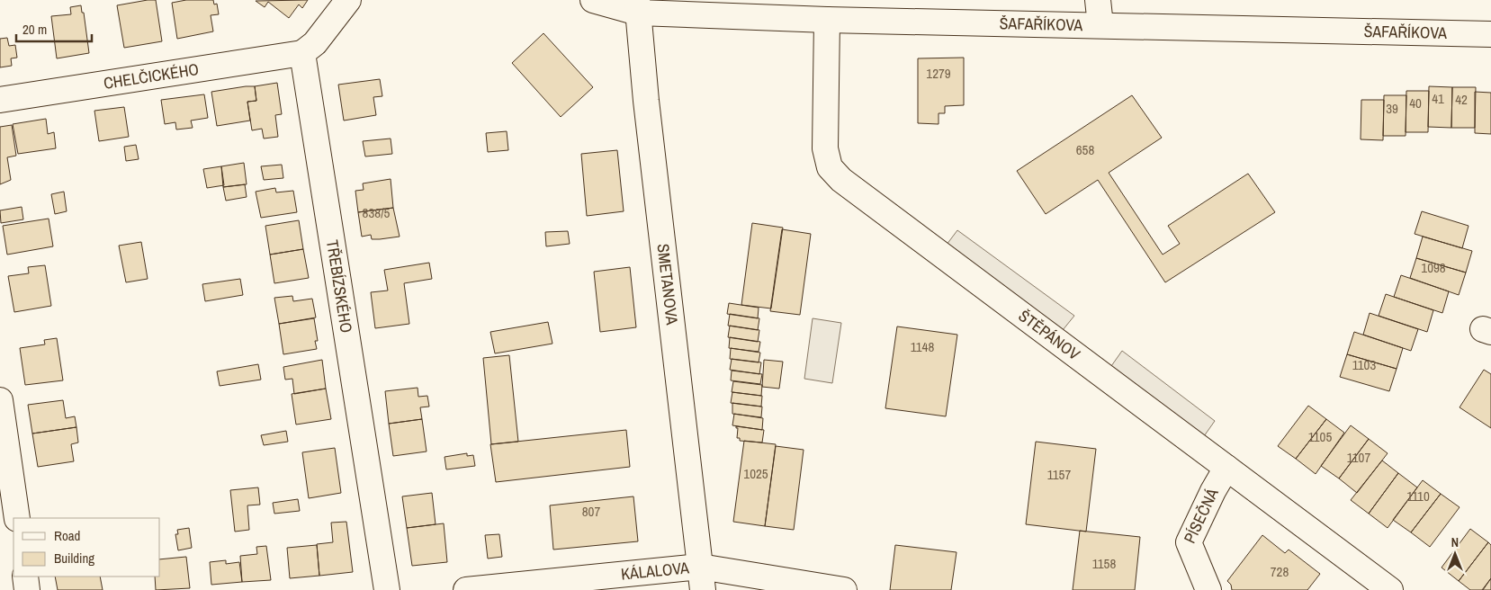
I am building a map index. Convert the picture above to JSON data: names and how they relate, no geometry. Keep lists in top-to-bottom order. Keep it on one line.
{"streets":{"street":["ŠAFAŘÍKOVA","CHELČICKÉHO","SMETANOVA","TŘEBÍZSKÉHO","ŠTĚPÁNOV","PÍSEČNÁ","KÁLALOVA"]},"crossings":[["ŠAFAŘÍKOVA","SMETANOVA"],["ŠAFAŘÍKOVA","ŠTĚPÁNOV"],["CHELČICKÉHO","TŘEBÍZSKÉHO"],["SMETANOVA","KÁLALOVA"],["ŠTĚPÁNOV","PÍSEČNÁ"]],"house_numbers":["1279","41","42","40","39","658","838/5","1098","1148","1103","1105","1107","1025","1157","1110","807","1158","728"],"legend":["Road","Building"],"scale_bar":"20 m","north":"top"}
